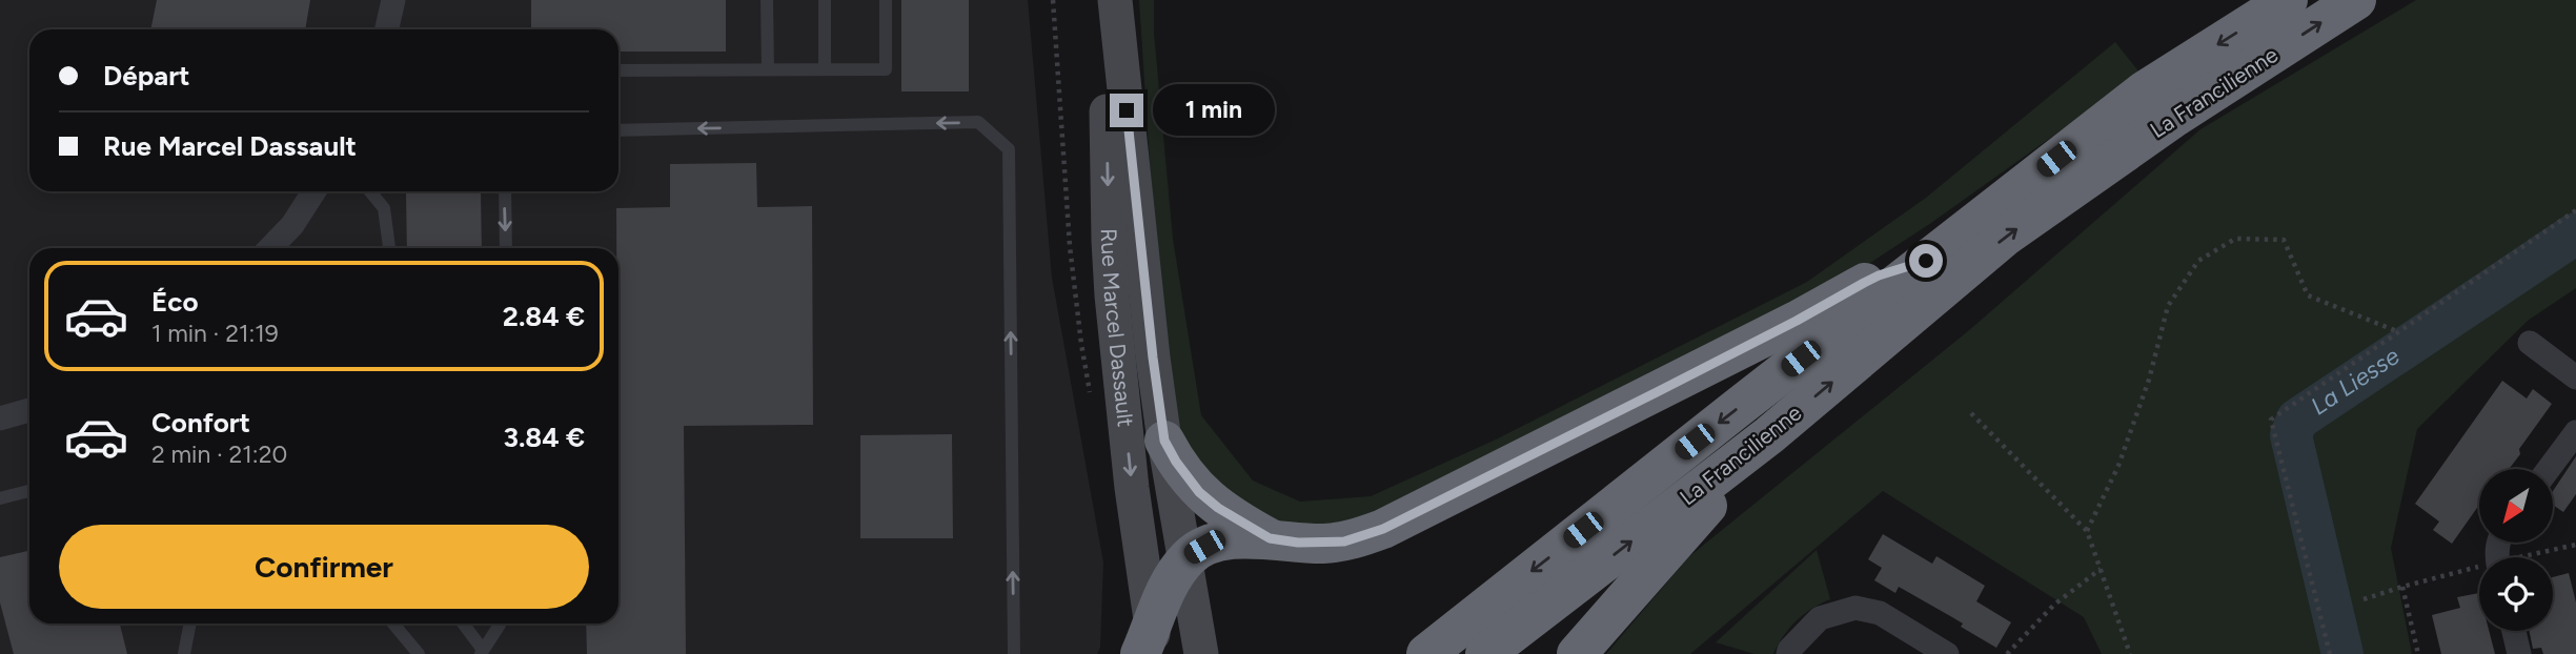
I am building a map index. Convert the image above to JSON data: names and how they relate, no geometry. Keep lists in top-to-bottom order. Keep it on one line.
{"streets":{"highway":["La Francilienne"],"street":["Rue Marcel Dassault"]},"water":["La Liesse"],"north":"bottom left","page":{"banner":["Départ","Rue Marcel Dassault"],"bubble":"1 min","list":[{"name":"Éco","note":"1 min · 21:19","value":"2.84 €"},{"name":"Confort","note":"2 min · 21:20","value":"3.84 €"}],"buttons":"Confirmer"}}
